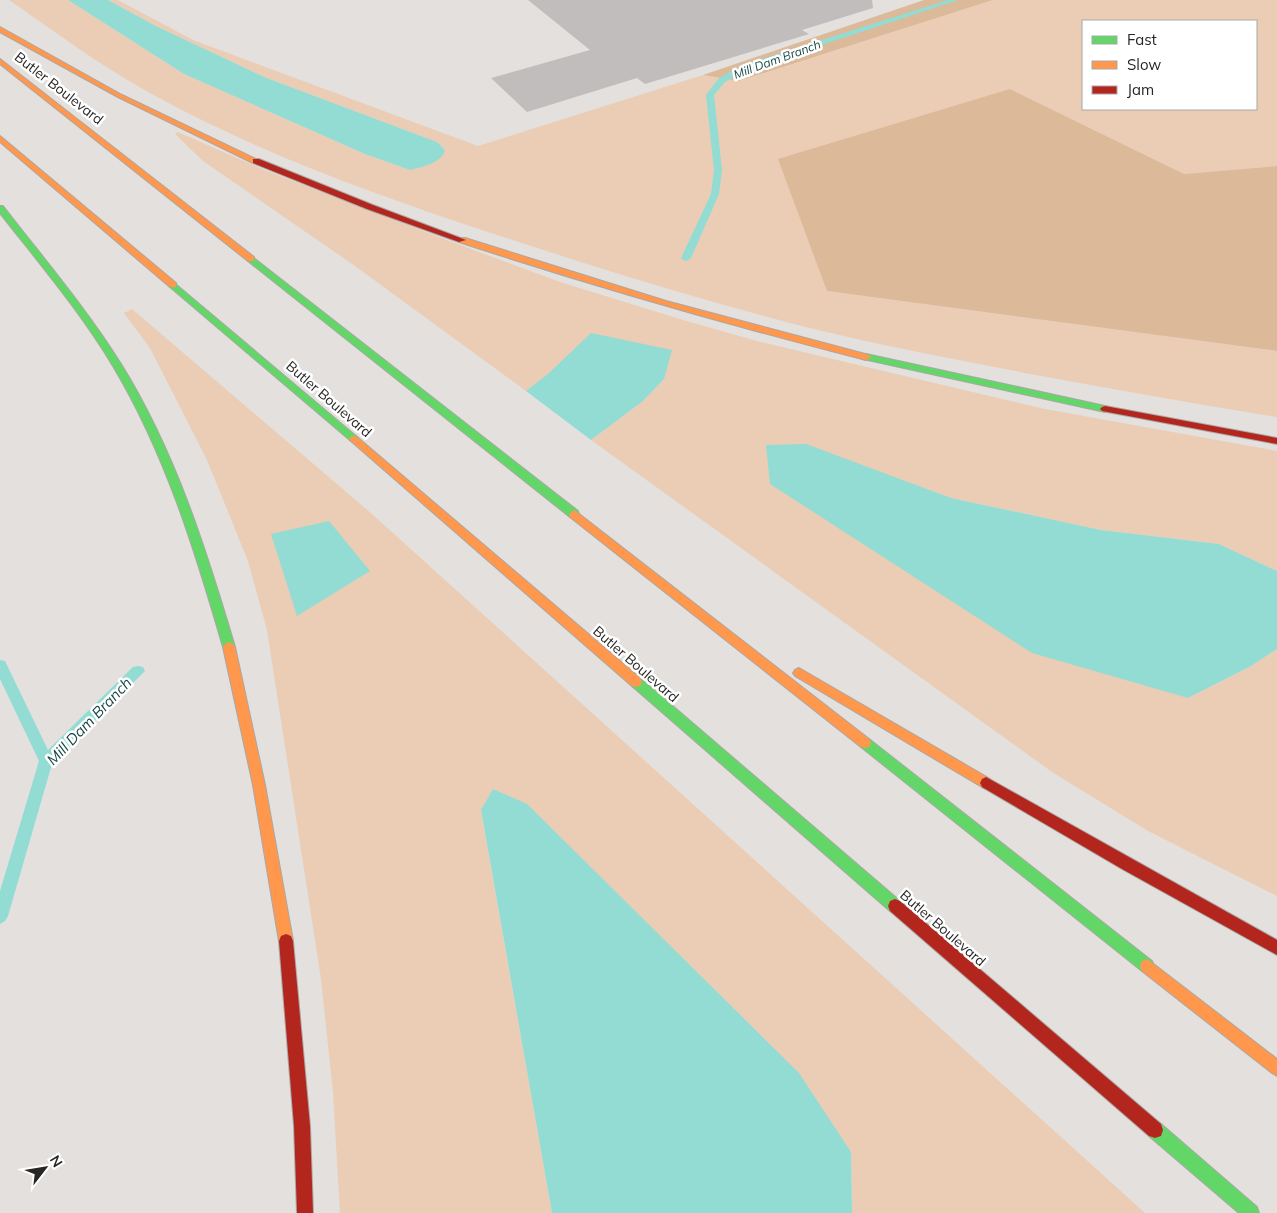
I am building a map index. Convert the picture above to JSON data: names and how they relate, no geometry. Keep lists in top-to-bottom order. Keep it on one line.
{"streets":{"highway":["Butler Boulevard"]},"water":["Mill Dam Branch"],"legend":["Fast","Slow","Jam"],"north":"top right"}
